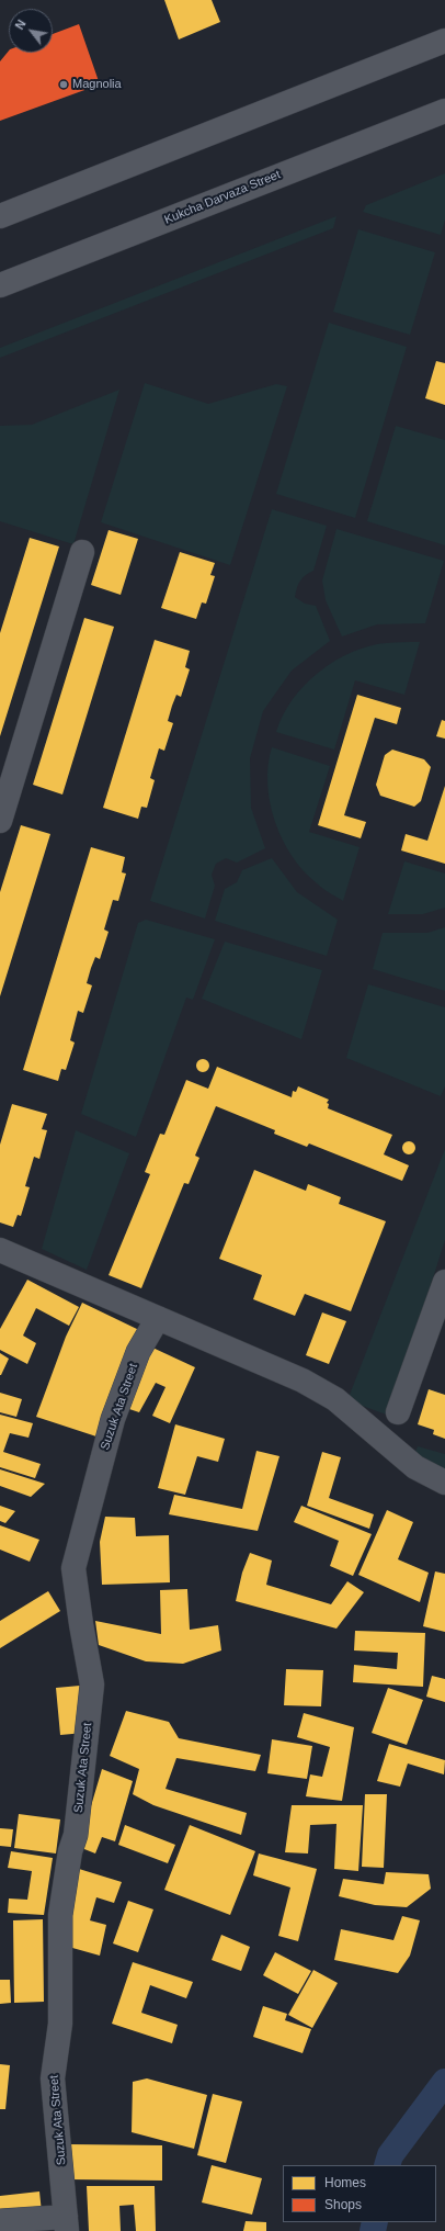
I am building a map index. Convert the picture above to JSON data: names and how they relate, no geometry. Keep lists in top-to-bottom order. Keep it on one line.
{"streets":{"main road":["Kukcha Darvaza Street"],"street":["Suzuk Ata Street"]},"places":["Magnolia"],"legend":["Homes","Shops"],"north":"top left"}
